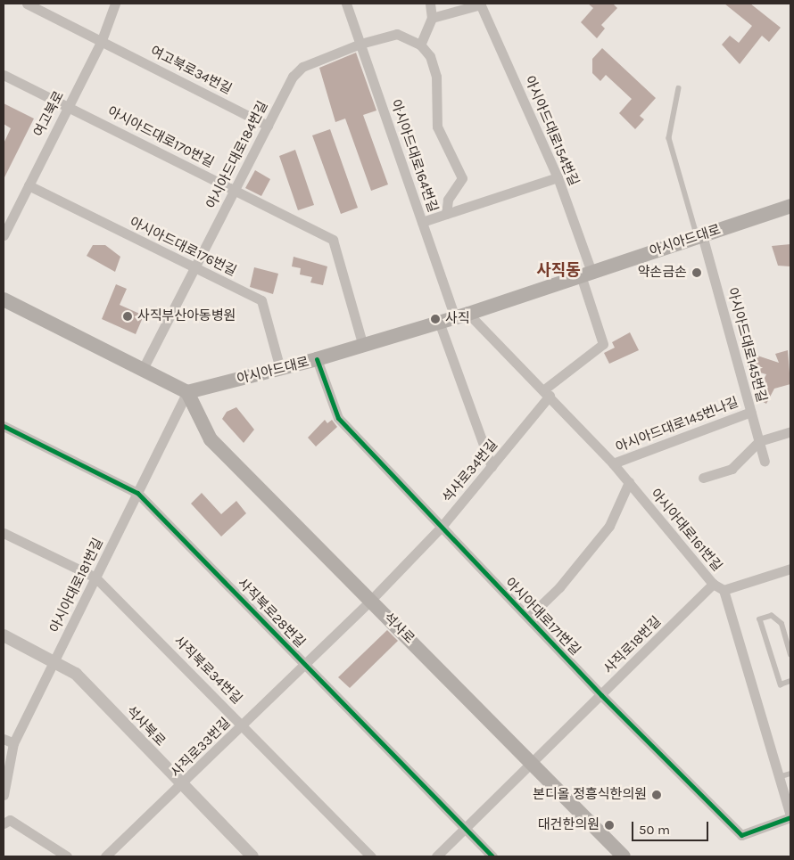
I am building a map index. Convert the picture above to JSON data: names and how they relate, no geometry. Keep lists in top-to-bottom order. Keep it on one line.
{"streets":{"main road":["아시아드대로","석사로"],"street":["여고북로34번길","여고북로","아시아드대로154번길","아시아드대로170번길","아시아드대로184번길","아시아드대로164번길","아시아드대로176번길","아시아드대로145번길","아시아드대로145번나길","석사로34번길","아시아대로161번길","아시아대로181번길","사직북로28번길","아시아대로171번길","사직로18번길","사직북로34번길","석사북로","사직로33번길"]},"crossings":[["여고북로34번길","여고북로"],["여고북로34번길","아시아드대로184번길"],["여고북로","아시아드대로170번길"],["여고북로","아시아드대로176번길"],["아시아드대로154번길","아시아드대로"],["아시아드대로154번길","석사로34번길"],["아시아드대로170번길","아시아드대로184번길"],["아시아드대로170번길","아시아드대로"],["아시아드대로184번길","아시아드대로164번길"],["아시아드대로184번길","아시아드대로176번길"],["아시아드대로164번길","아시아드대로"],["아시아드대로164번길","아시아대로161번길"],["아시아드대로","아시아드대로176번길"],["아시아드대로","아시아드대로145번길"],["아시아드대로","석사로34번길"],["아시아드대로","아시아대로161번길"],["아시아드대로","아시아대로181번길"],["아시아드대로","아시아대로171번길"],["아시아드대로","석사로"],["아시아드대로145번길","아시아드대로145번나길"],["아시아드대로145번나길","아시아대로161번길"],["석사로34번길","아시아대로161번길"],["석사로34번길","아시아대로171번길"],["석사로34번길","석사로"],["석사로34번길","사직로33번길"],["아시아대로161번길","아시아대로171번길"],["아시아대로161번길","사직로18번길"],["아시아대로181번길","사직북로28번길"],["아시아대로181번길","석사로"],["아시아대로181번길","사직북로34번길"],["아시아대로181번길","석사북로"],["사직북로28번길","사직로18번길"],["사직북로28번길","사직로33번길"],["아시아대로171번길","사직로18번길"],["석사로","사직로18번길"],["석사로","사직로33번길"],["사직북로34번길","사직로33번길"],["석사북로","사직로33번길"]],"districts":["사직동"],"places":["약손금손","사직부산아동병원","사직","본디올 정흥식한의원","대건한의원"],"scale_bar":"50 m"}
